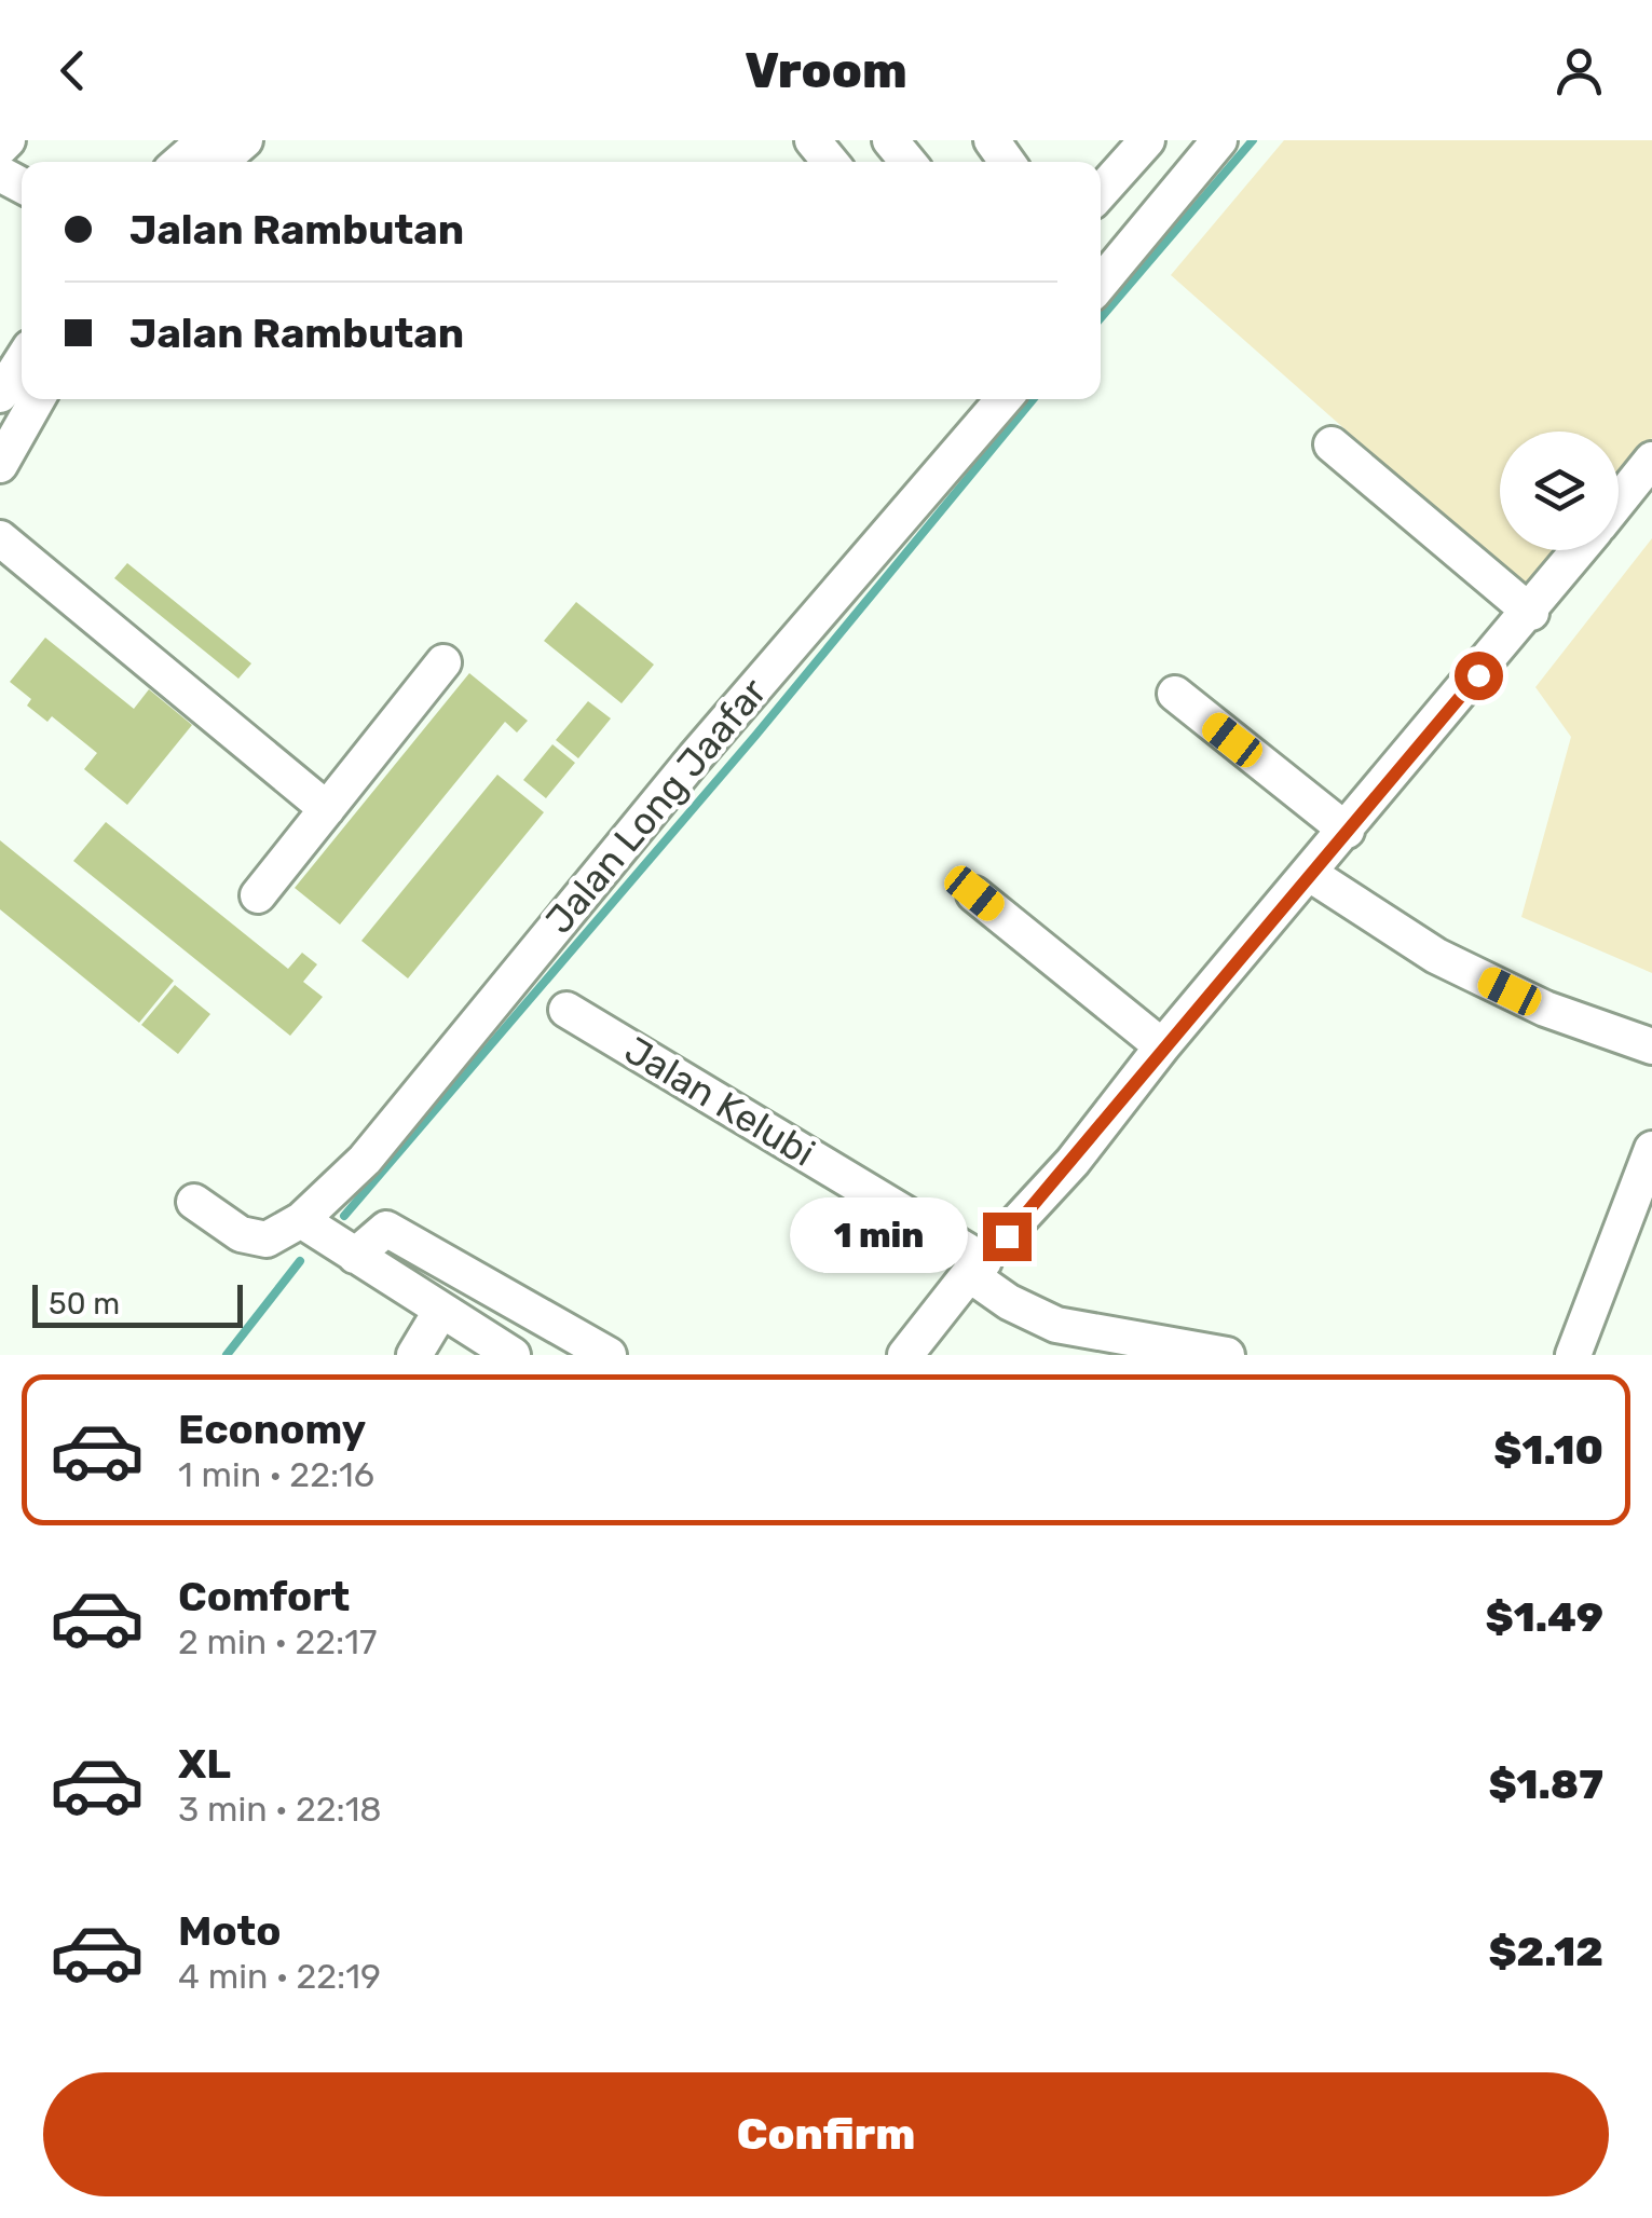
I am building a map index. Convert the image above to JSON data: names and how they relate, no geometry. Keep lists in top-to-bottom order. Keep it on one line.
{"streets":{"street":["Jalan Long Jaafar","Jalan Kelubi"]},"scale_bar":"50 m","page":{"header":"Vroom","banner":["Jalan Rambutan","Jalan Rambutan"],"bubble":"1 min","scale":"50 m","list":[{"name":"Economy","note":"1 min · 22:16","value":"$1.10"},{"name":"Comfort","note":"2 min · 22:17","value":"$1.49"},{"name":"XL","note":"3 min · 22:18","value":"$1.87"},{"name":"Moto","note":"4 min · 22:19","value":"$2.12"}],"buttons":"Confirm"}}
